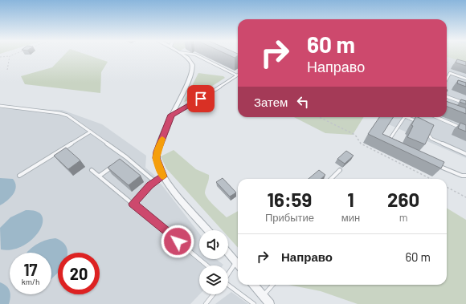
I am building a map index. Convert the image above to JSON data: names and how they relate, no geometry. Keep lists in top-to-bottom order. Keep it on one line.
{"page":{"turn":["60 m","Направо"],"then":"Затем","eta":["16:59","Прибытие","1","мин","260","m"],"list":[{"name":"Направо","value":"60 m"}],"speed":"17 km/h","limit":"20"}}
